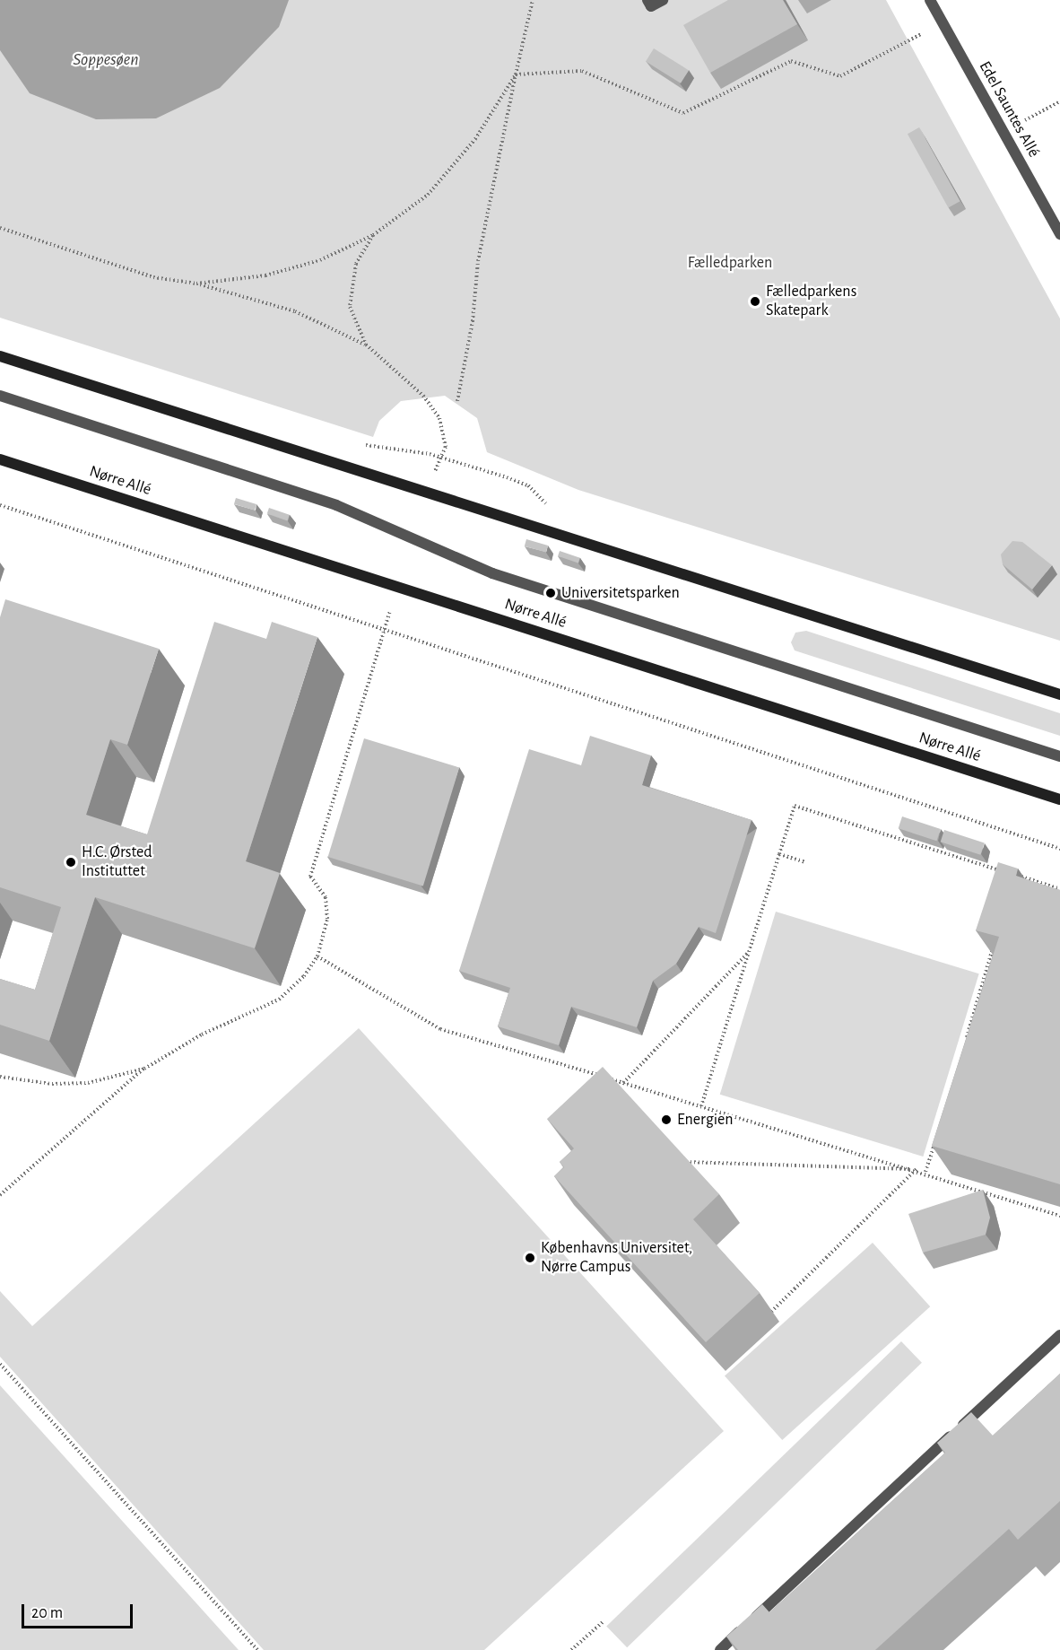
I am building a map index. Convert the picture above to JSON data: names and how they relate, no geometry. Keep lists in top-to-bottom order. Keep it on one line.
{"streets":{"street":["Edel Sauntes Allé","Nørre Allé"]},"water":["Soppesøen"],"parks":["Fælledparken"],"places":["Fælledparkens Skatepark","Universitetsparken","H.C. Ørsted Instituttet","Energien","Københavns Universitet, Nørre Campus"],"scale_bar":"20 m"}
